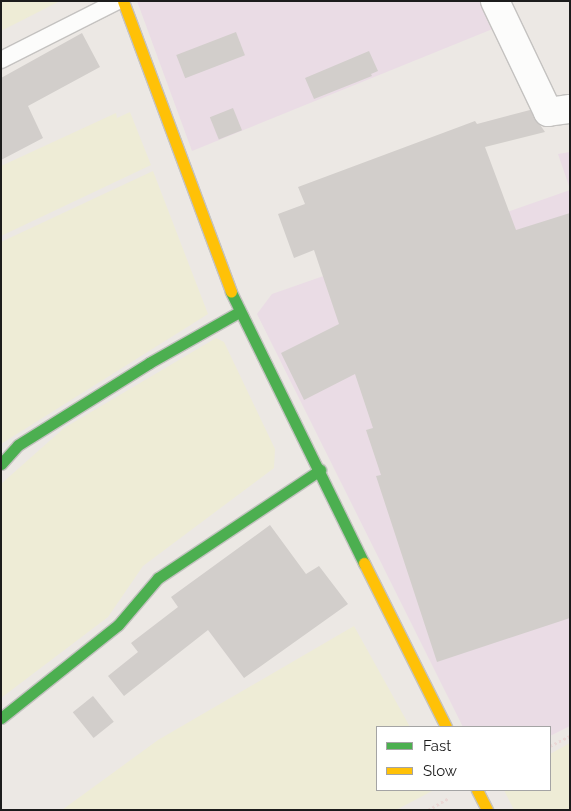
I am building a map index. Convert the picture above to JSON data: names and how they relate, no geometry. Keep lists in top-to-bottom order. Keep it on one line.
{"legend":["Fast","Slow"]}
